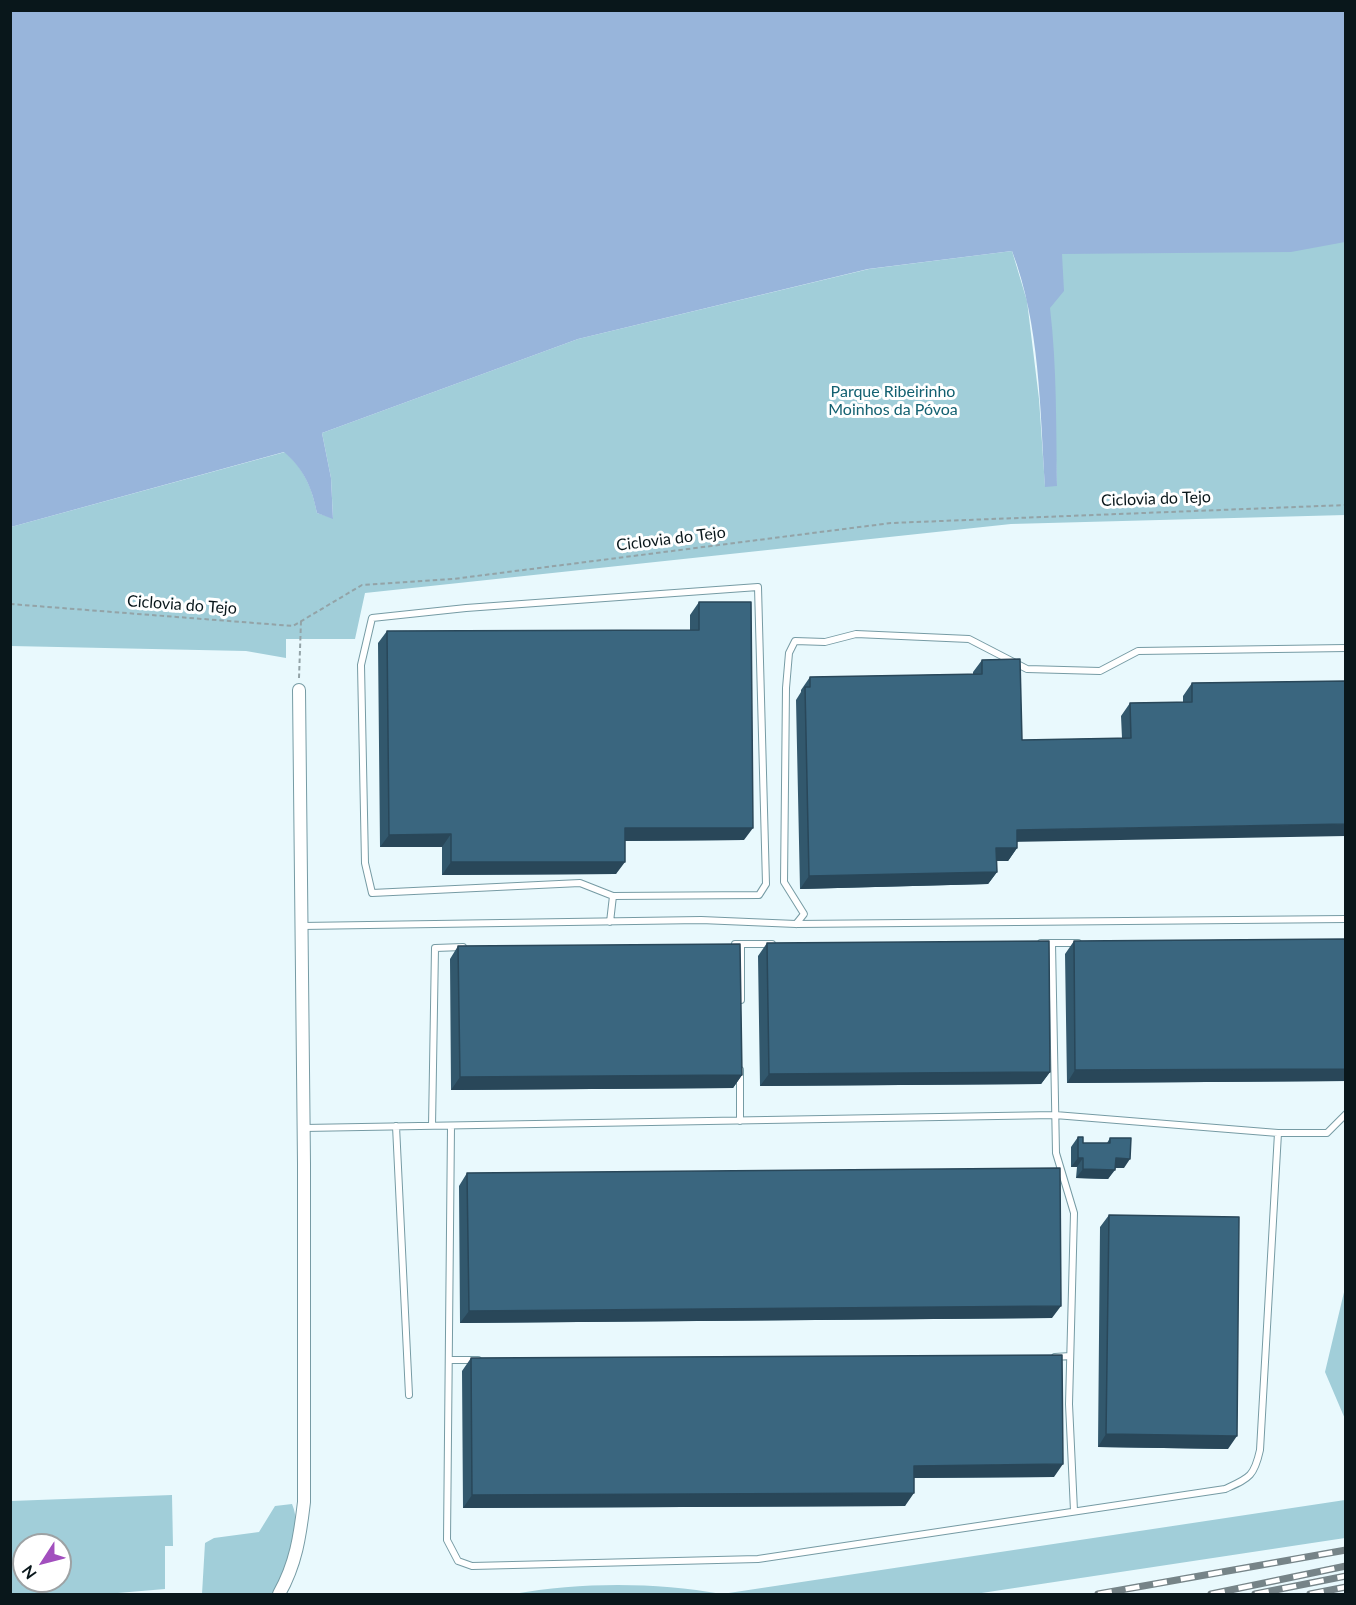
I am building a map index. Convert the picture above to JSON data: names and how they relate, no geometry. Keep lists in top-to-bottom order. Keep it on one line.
{"streets":{"path":["Ciclovia do Tejo"]},"parks":["Parque Ribeirinho Moinhos da Póvoa"],"north":"bottom left"}
